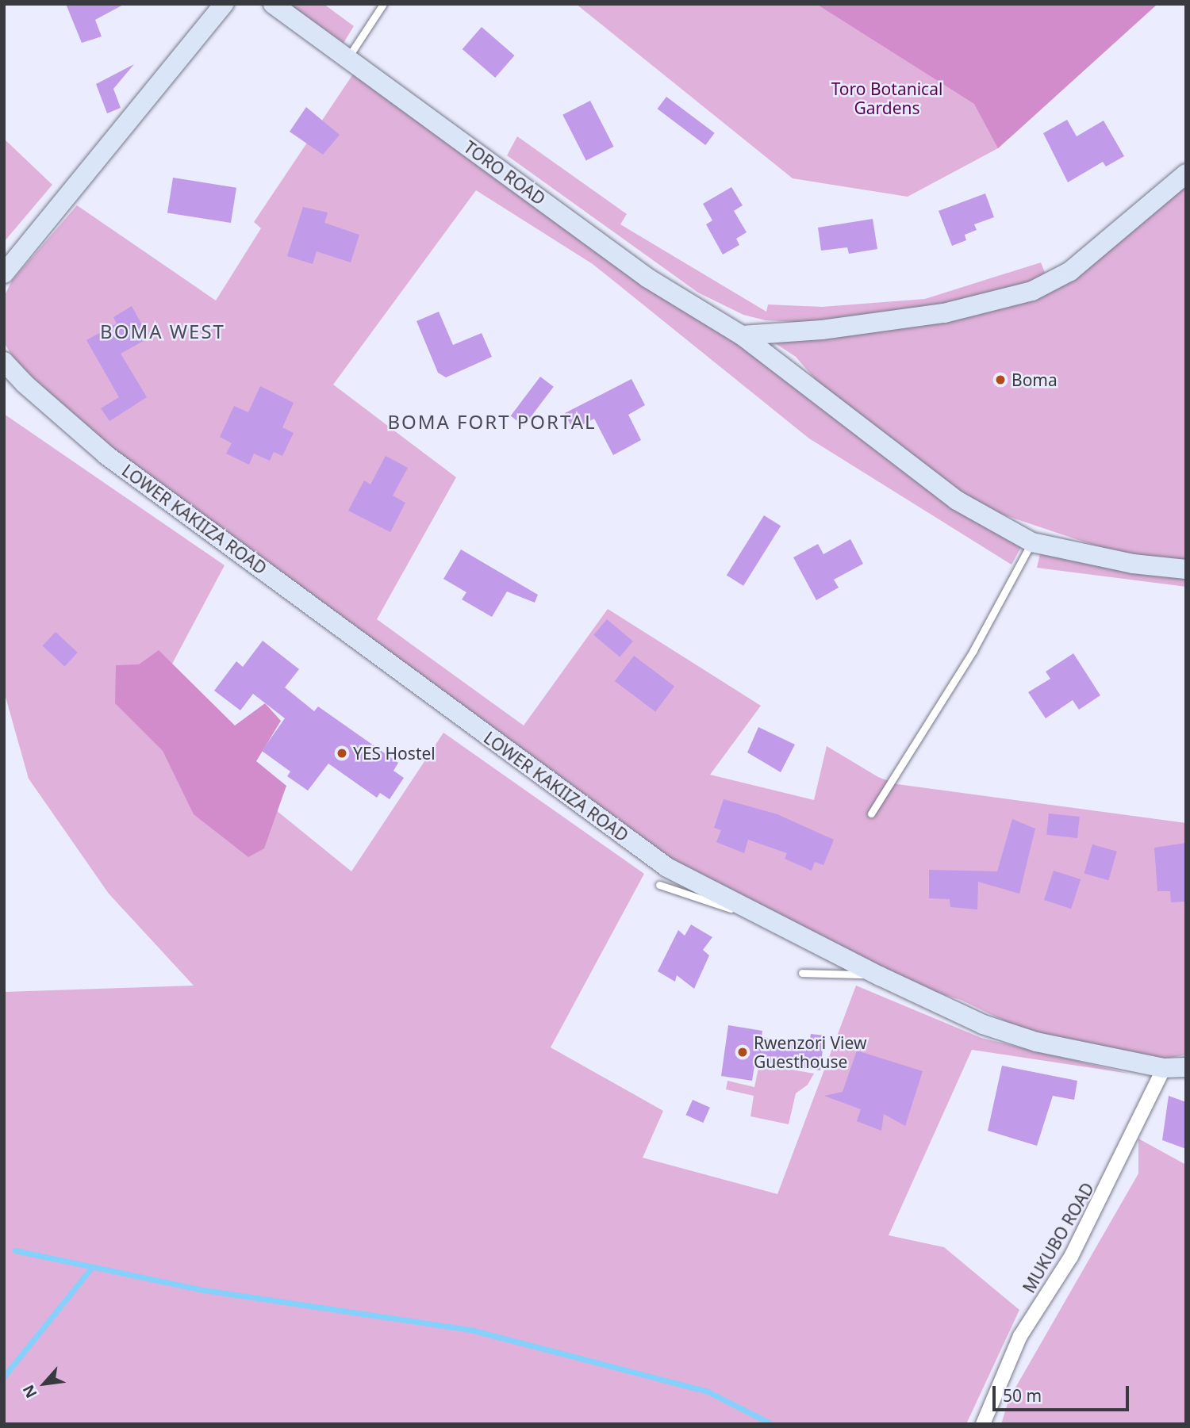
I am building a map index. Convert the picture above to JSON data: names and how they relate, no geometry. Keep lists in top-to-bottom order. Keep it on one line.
{"streets":{"main road":["TORO ROAD","LOWER KAKIIZA ROAD"],"street":["MUKUBO ROAD"]},"crossings":[["LOWER KAKIIZA ROAD","MUKUBO ROAD"]],"districts":["BOMA WEST","BOMA FORT PORTAL"],"parks":["Toro Botanical Gardens"],"places":["Boma","YES Hostel","Rwenzori View Guesthouse"],"scale_bar":"50 m","north":"bottom left"}
